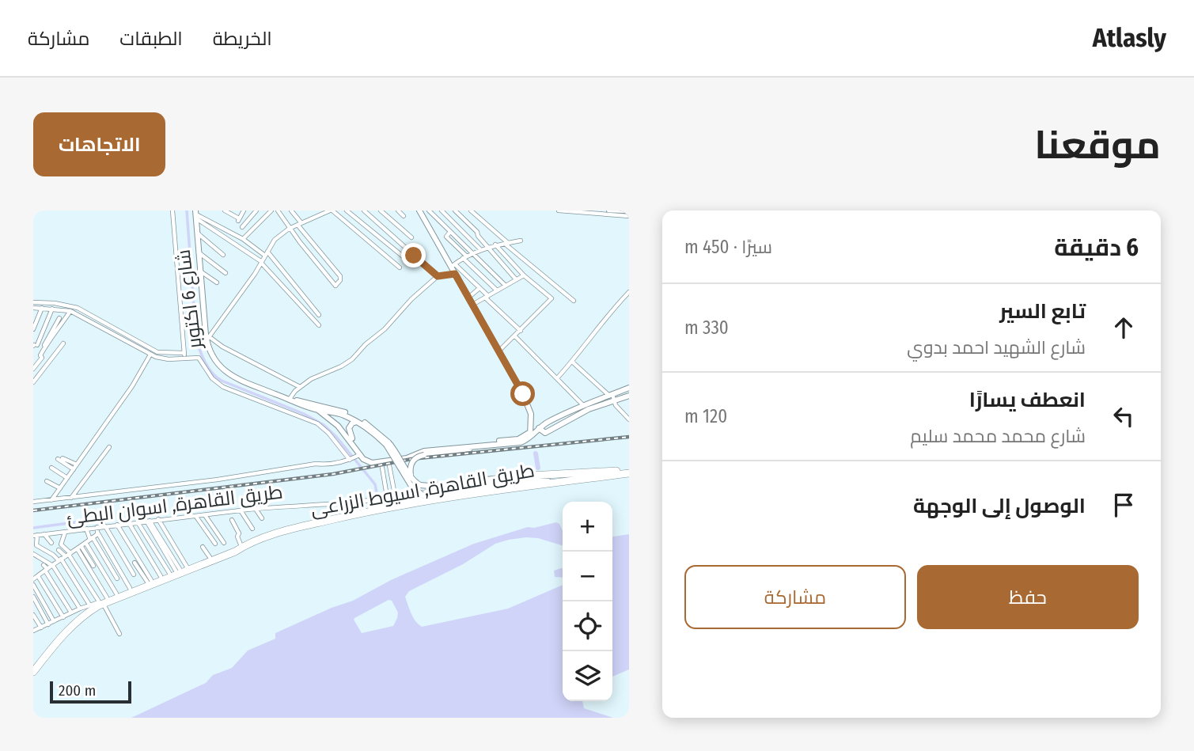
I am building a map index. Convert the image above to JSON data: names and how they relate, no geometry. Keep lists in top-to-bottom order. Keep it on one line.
{"streets":{"highway":["طريق القاهرة, اسيوط الزراعى"],"street":["شارع 6 اكتوبر","طريق القاهرة, اسوان البطئ"]},"scale_bar":"200 m","page":{"header":"Atlasly","nav":["الخريطة","الطبقات","مشاركة"],"title":"موقعنا","buttons":["الاتجاهات",["حفظ","مشاركة"]],"heading":["6 دقيقة","سيرًا · 450 m"],"list":[["تابع السير","شارع الشهيد احمد بدوي","330 m"],["انعطف يسارًا","شارع محمد محمد سليم","120 m"],"الوصول إلى الوجهة"],"map_buttons":["+","−"],"scale":"200 m"}}
